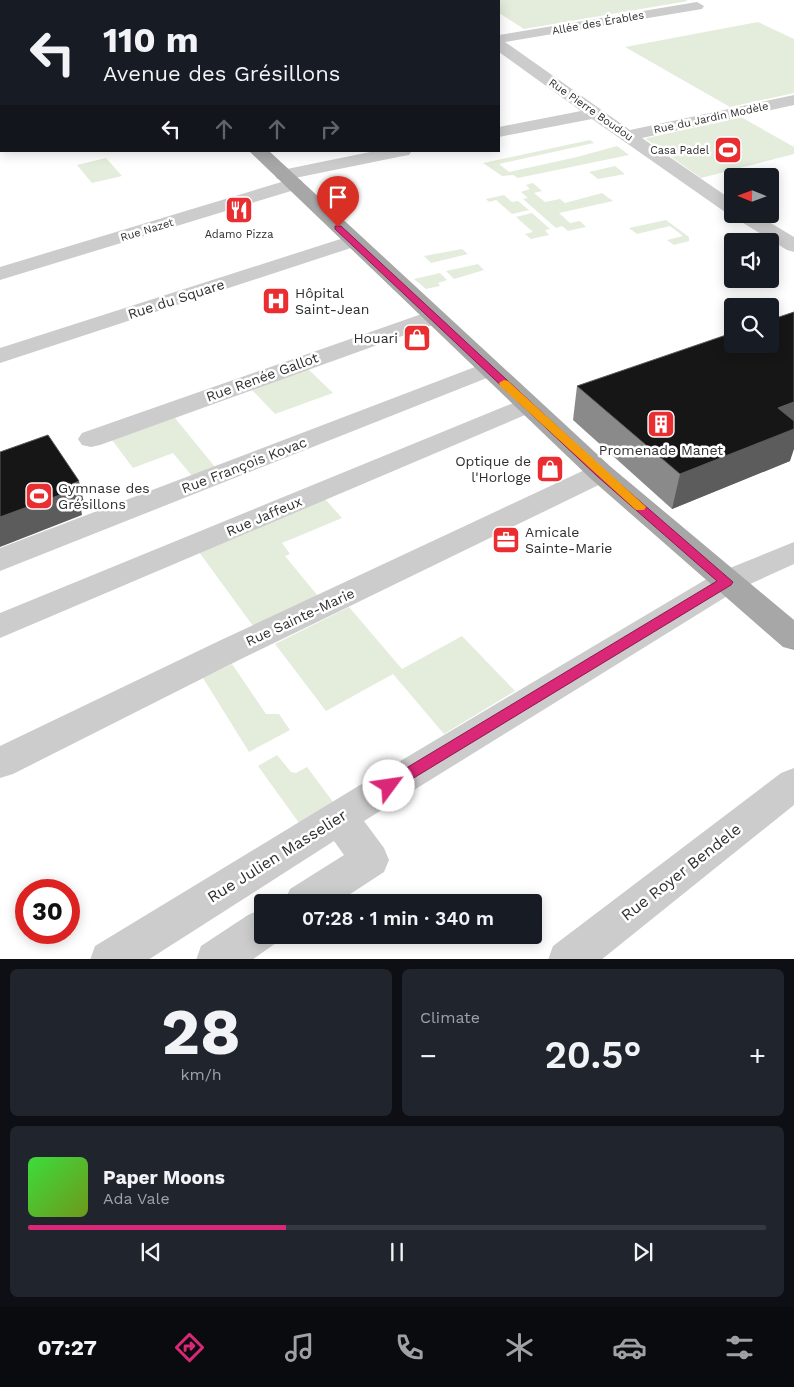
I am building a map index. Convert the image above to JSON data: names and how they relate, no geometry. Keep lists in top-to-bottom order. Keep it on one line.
{"streets":{"street":["Allée des Érables","Rue Pierre Boudou","Rue du Jardin Modèle","Rue Nazet","Rue du Square","Rue Renée Gallot","Rue François Kovac","Rue Jaffeux","Rue Sainte-Marie","Rue Julien Masselier","Rue Royer Bendele"]},"crossings":[["Rue Pierre Boudou","Rue du Jardin Modèle"]],"places":{"sports":["Casa Padel","Gymnase des Grésillons"],"restaurant":["Adamo Pizza"],"hospital":["Hôpital Saint-Jean"],"shop":["Houari","Optique de l'Horloge"],"building":["Promenade Manet"],"office":["Amicale Sainte-Marie"]},"north":"left","page":{"turn":["110 m","Avenue des Grésillons"],"limit":"30","trip":"07:28 · 1 min · 340 m","tile":[["28","km/h"],"Climate"],"heat":["−","20.5°","+"],"song":["Paper Moons","Ada Vale"],"tabs":"07:27"}}
